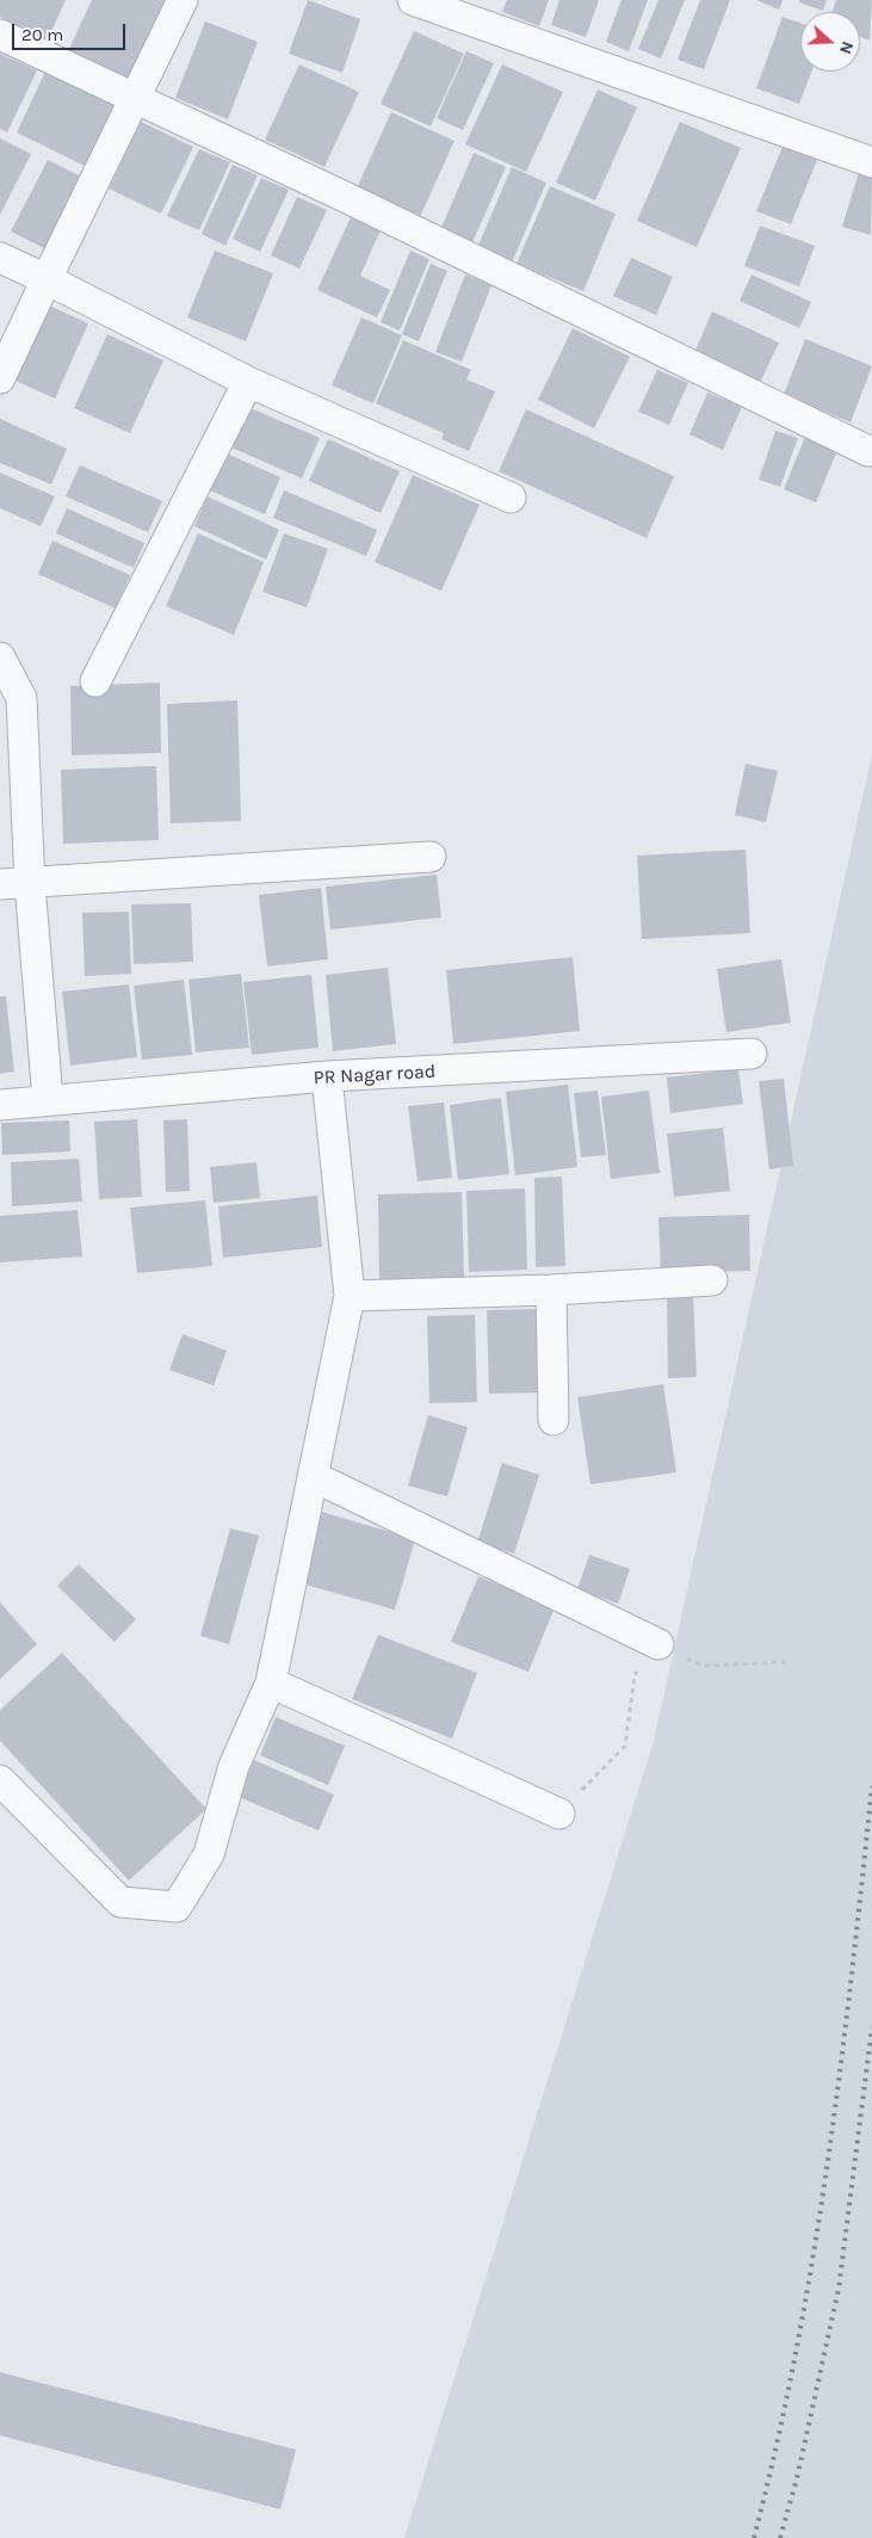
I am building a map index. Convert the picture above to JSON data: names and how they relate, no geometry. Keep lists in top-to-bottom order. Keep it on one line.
{"streets":{"street":["PR Nagar road"]},"scale_bar":"20 m","north":"right"}
